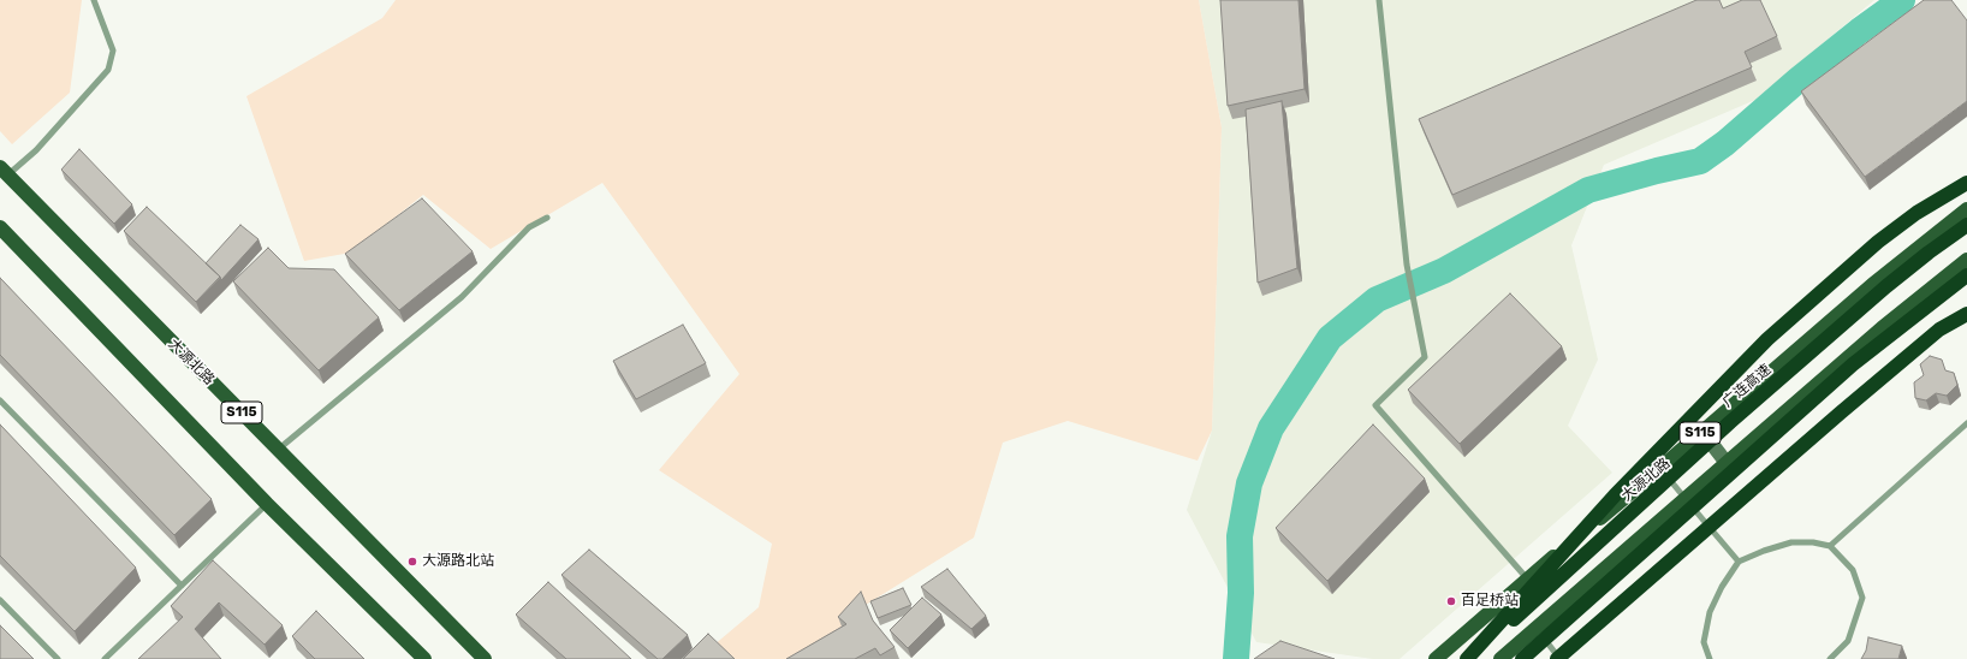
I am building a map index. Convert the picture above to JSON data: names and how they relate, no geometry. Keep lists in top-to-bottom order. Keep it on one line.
{"streets":{"highway":["广连高速"],"main road":["大源北路","S115"]},"places":["大源路北站","百足桥站"]}
